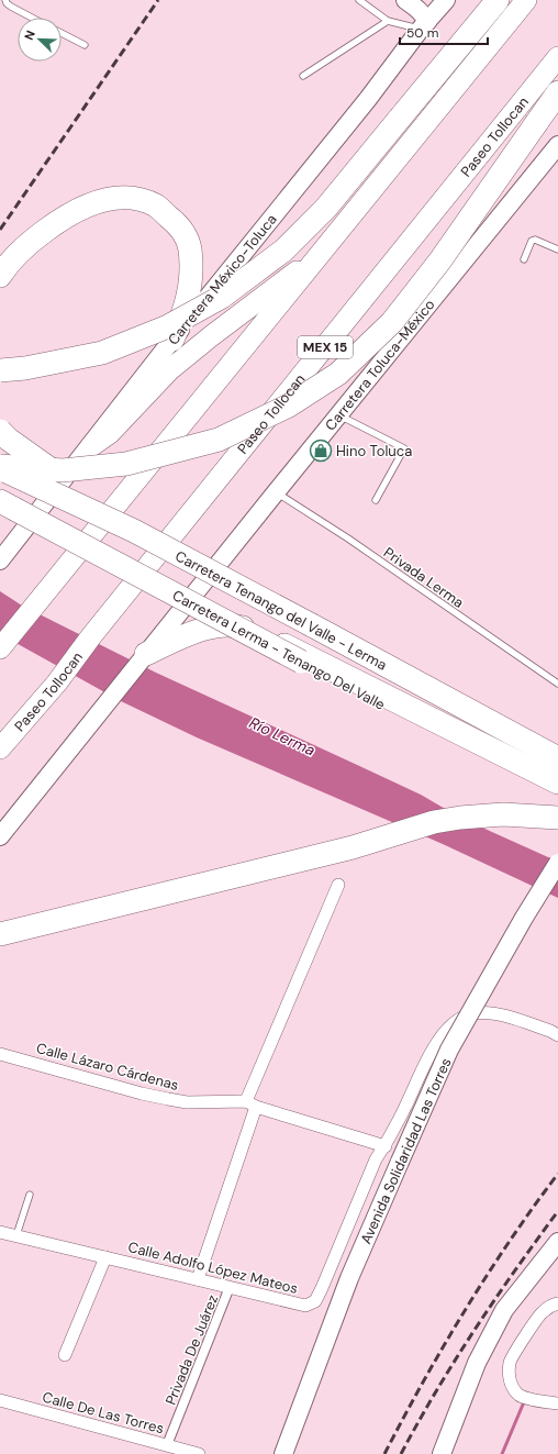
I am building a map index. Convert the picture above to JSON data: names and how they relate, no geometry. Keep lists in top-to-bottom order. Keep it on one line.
{"streets":{"highway":["Paseo Tollocan","MEX 15","Carretera Tenango del Valle - Lerma","Carretera Lerma - Tenango Del Valle"],"main road":["Carretera México-Toluca","Carretera Toluca-México","Avenida Solidaridad Las Torres"],"street":["Calle Lázaro Cárdenas","Calle Adolfo López Mateos","Privada De Juárez","Calle De Las Torres"],"lane":["Privada Lerma"]},"crossings":[["Carretera Toluca-México","Privada Lerma"],["Calle Lázaro Cárdenas","Calle Adolfo López Mateos"],["Calle Adolfo López Mateos","Privada De Juárez"],["Privada De Juárez","Calle De Las Torres"]],"water":["Río Lerma"],"places":{"shop":["Hino Toluca"]},"scale_bar":"50 m","north":"top left"}
